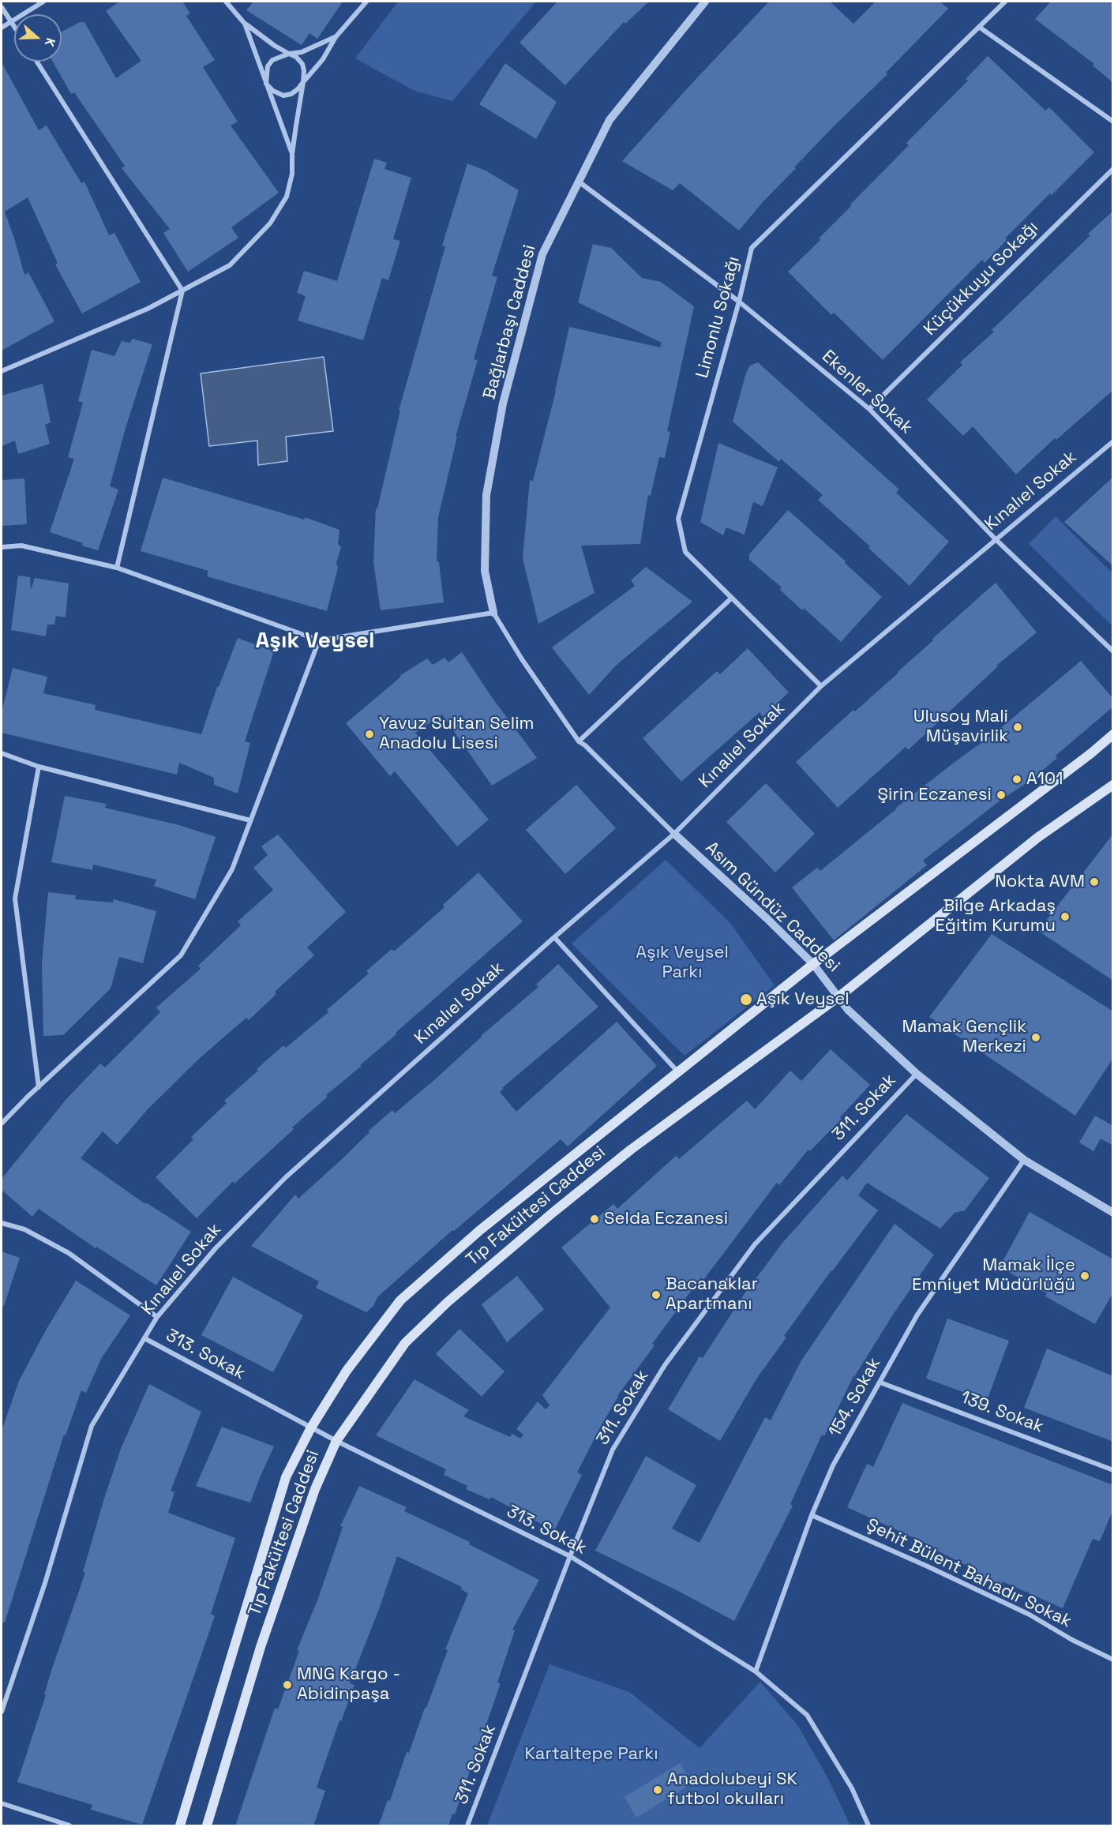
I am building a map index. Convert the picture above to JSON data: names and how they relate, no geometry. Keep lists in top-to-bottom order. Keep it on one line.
{"streets":{"main road":["Tıp Fakültesi Caddesi"],"street":["Küçükkuyu Sokağı","Limonlu Sokağı","Bağlarbaşı Caddesi","Ekenler Sokak","Kınalıel Sokak","Asım Gündüz Caddesi","311. Sokak","313. Sokak","154. Sokak","139. Sokak","Şehit Bülent Bahadır Sokak"]},"crossings":[["Küçükkuyu Sokağı","Ekenler Sokak"],["Limonlu Sokağı","Ekenler Sokak"],["Limonlu Sokağı","Kınalıel Sokak"],["Bağlarbaşı Caddesi","Ekenler Sokak"],["Ekenler Sokak","Kınalıel Sokak"],["Kınalıel Sokak","Asım Gündüz Caddesi"],["Kınalıel Sokak","313. Sokak"],["Asım Gündüz Caddesi","311. Sokak"],["Asım Gündüz Caddesi","Tıp Fakültesi Caddesi"],["Asım Gündüz Caddesi","154. Sokak"],["311. Sokak","313. Sokak"],["Tıp Fakültesi Caddesi","313. Sokak"],["313. Sokak","154. Sokak"],["154. Sokak","139. Sokak"],["154. Sokak","Şehit Bülent Bahadır Sokak"]],"districts":["Aşık Veysel"],"parks":["Aşık Veysel Parkı","Kartaltepe Parkı"],"places":["Ulusoy Mali Müşavirlik","Yavuz Sultan Selim Anadolu Lisesi","A101","Şirin Eczanesi","Nokta AVM","Bilge Arkadaş Eğitim Kurumu","Aşık Veysel","Mamak Gençlik Merkezi","Selda Eczanesi","Mamak İlçe Emniyet Müdürlüğü","Bacanaklar Apartmanı","MNG Kargo - Abidinpaşa","Anadolubeyi SK futbol okulları"],"north":"right"}
